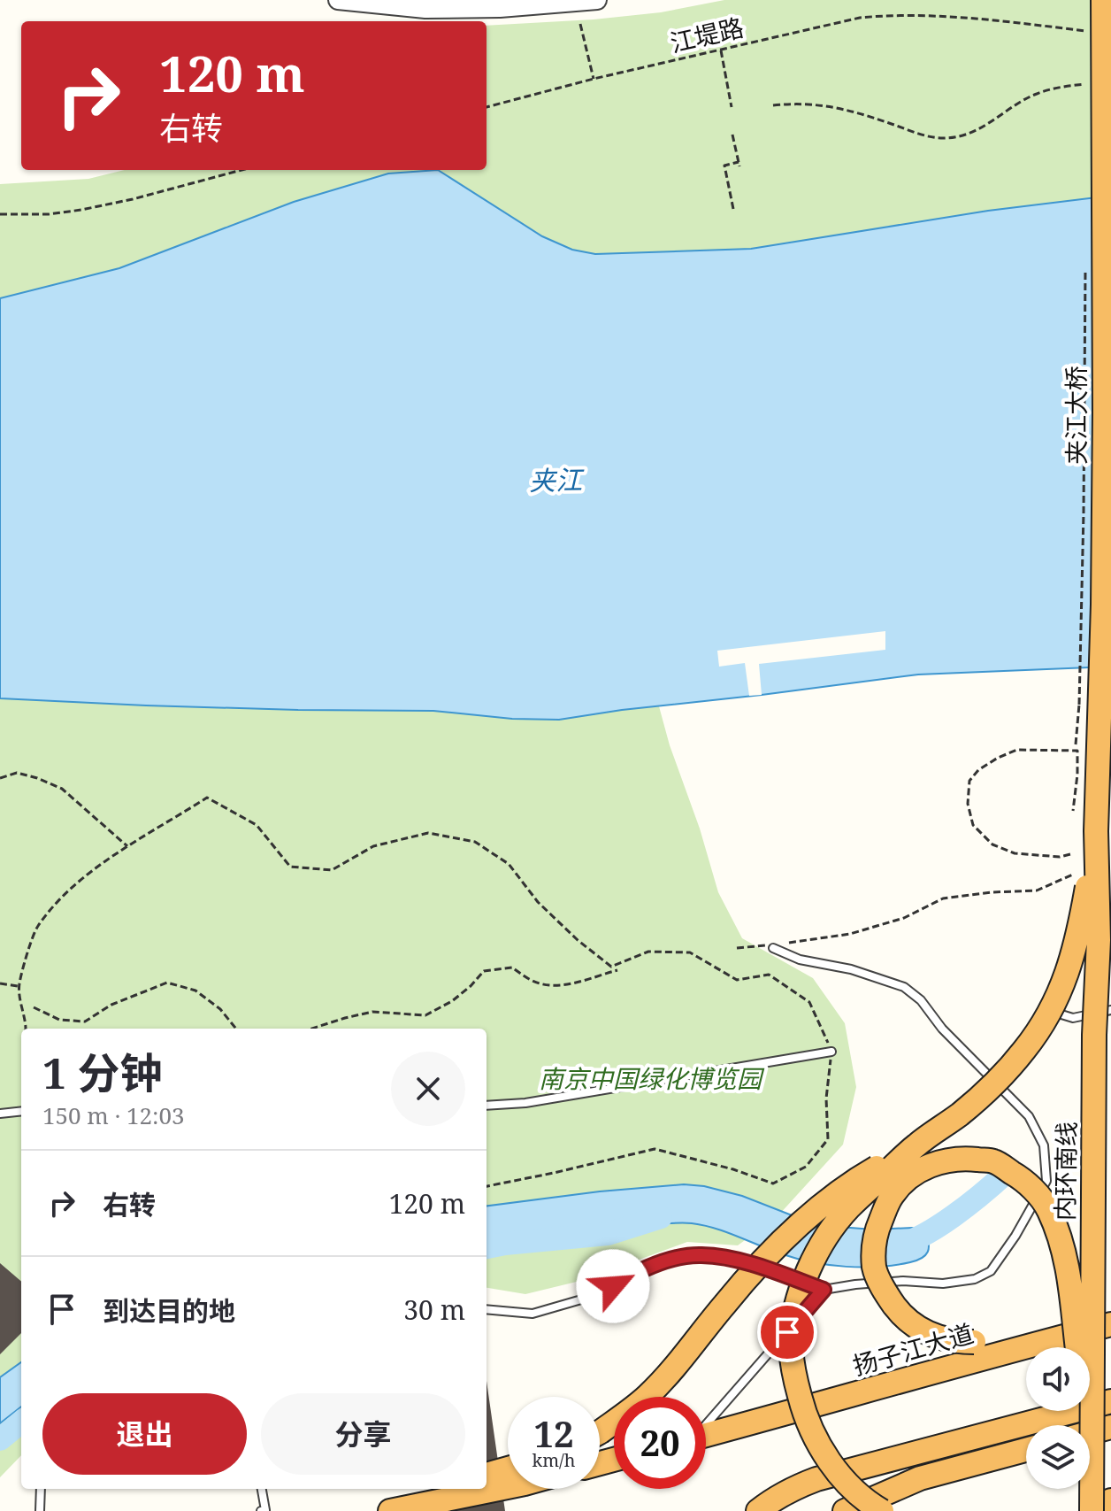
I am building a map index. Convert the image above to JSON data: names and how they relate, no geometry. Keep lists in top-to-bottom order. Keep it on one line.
{"streets":{"highway":["夹江大桥","内环南线","扬子江大道"],"path":["江堤路"]},"crossings":[["夹江大桥","内环南线"]],"water":["夹江"],"parks":["南京中国绿化博览园"],"page":{"turn":["120 m","右转"],"heading":["1 分钟","150 m · 12:03"],"list":[{"name":"右转","value":"120 m"},{"name":"到达目的地","value":"30 m"}],"buttons":["退出","分享"],"speed":"12 km/h","limit":"20"}}
